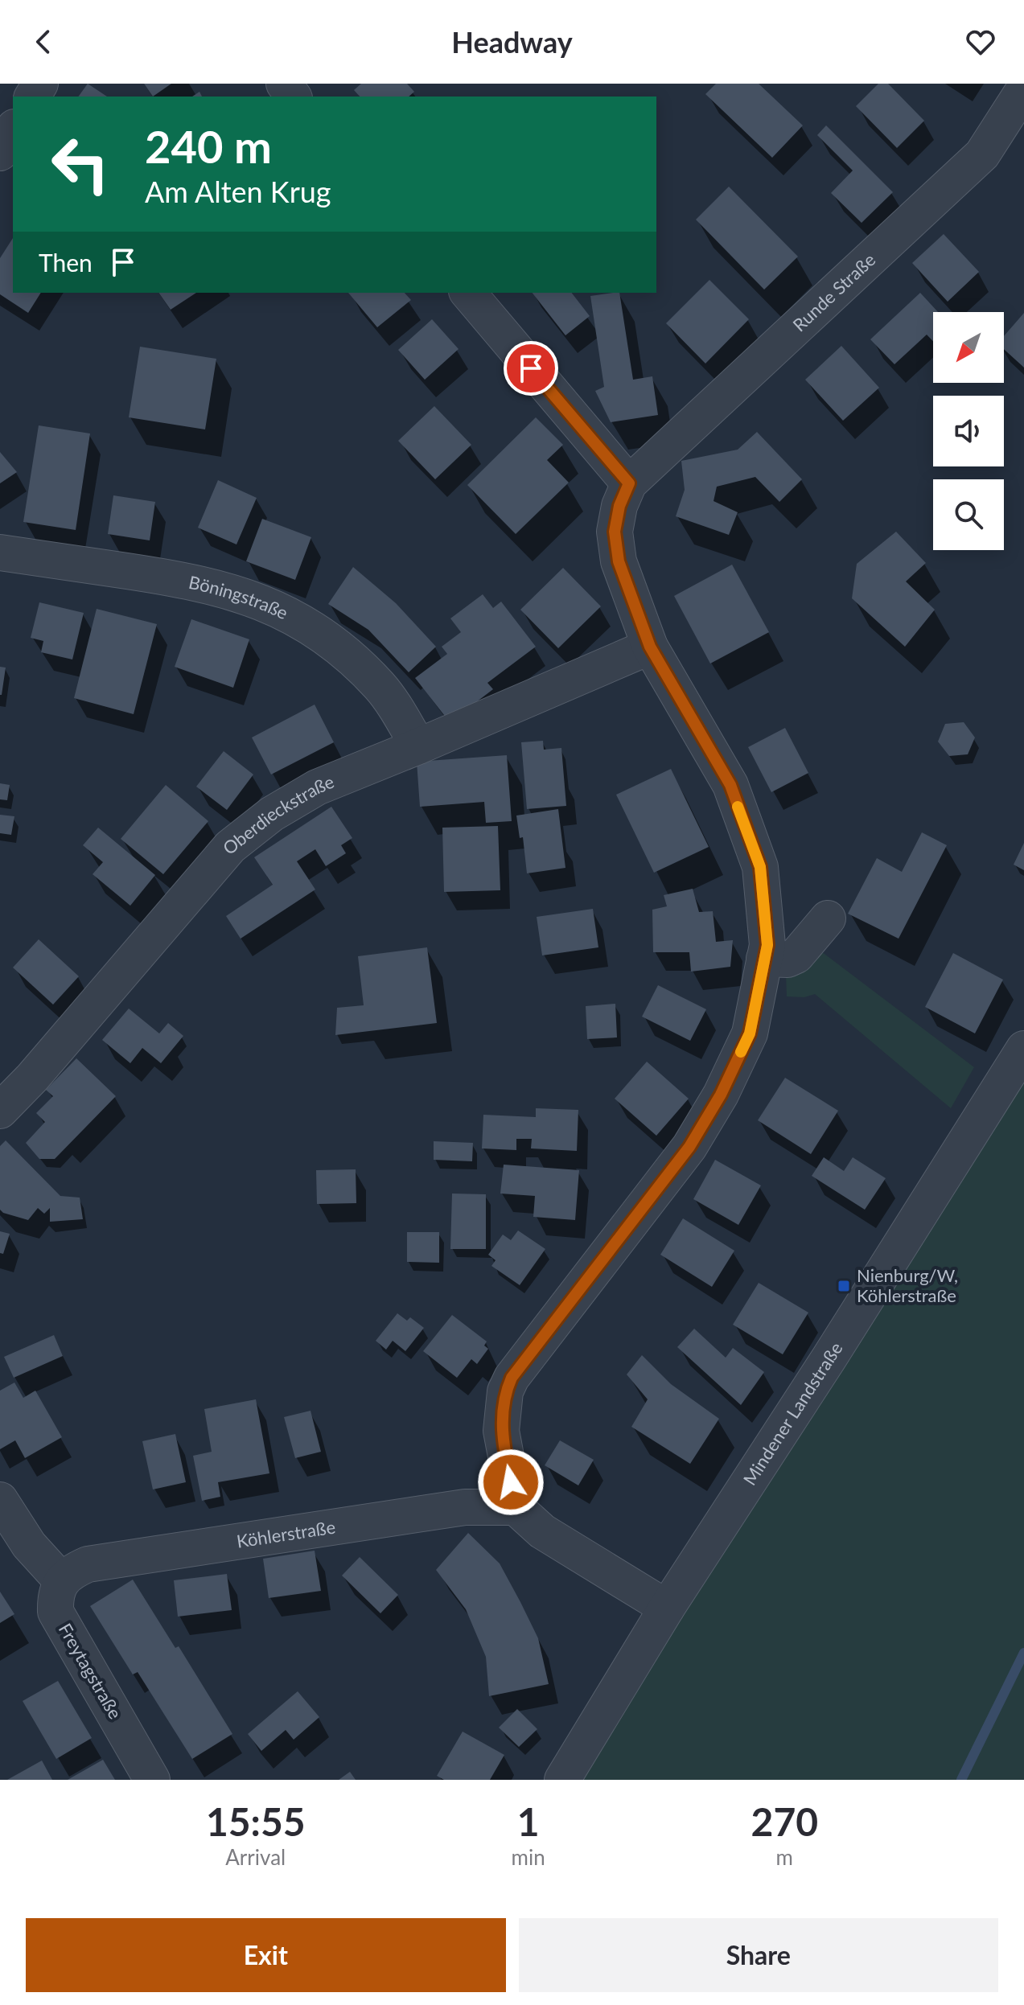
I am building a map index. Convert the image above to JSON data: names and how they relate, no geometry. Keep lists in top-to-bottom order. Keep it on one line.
{"streets":{"street":["Runde Straße","Böningstraße","Oberdieckstraße","Mindener Landstraße","Köhlerstraße","Freytagstraße"]},"crossings":[["Böningstraße","Oberdieckstraße"],["Köhlerstraße","Freytagstraße"]],"places":{"transit":["Nienburg/W, Köhlerstraße"]},"north":"bottom left","page":{"header":"Headway","turn":["240 m","Am Alten Krug"],"then":"Then","eta":["15:55","Arrival","1","min","270","m"],"buttons":["Exit","Share"]}}
